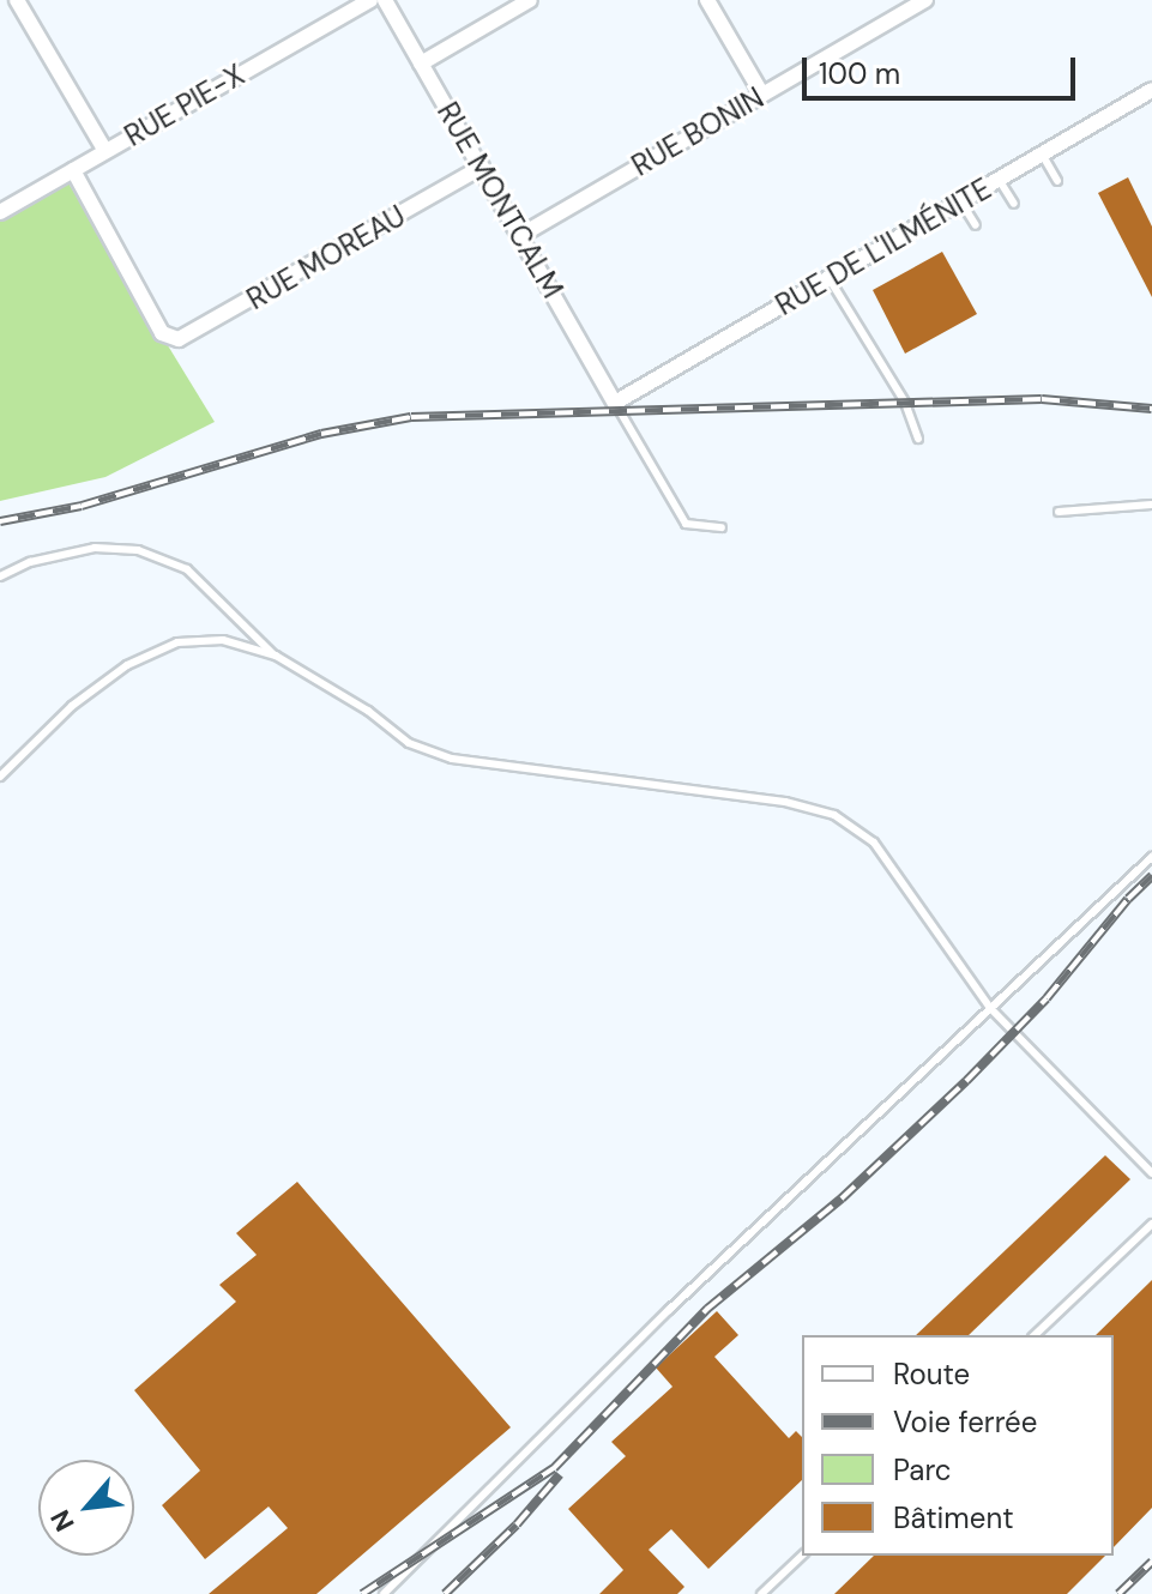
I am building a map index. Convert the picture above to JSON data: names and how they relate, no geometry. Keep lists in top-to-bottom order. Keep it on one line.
{"streets":{"street":["RUE PIE-X","RUE BONIN","RUE MONTCALM","RUE DE L'ILMÉNITE","RUE MOREAU"]},"crossings":[["RUE PIE-X","RUE MOREAU"],["RUE BONIN","RUE MONTCALM"],["RUE MONTCALM","RUE DE L'ILMÉNITE"],["RUE MONTCALM","RUE MOREAU"]],"legend":["Route","Voie ferrée","Parc","Bâtiment"],"scale_bar":"100 m","north":"bottom left"}
